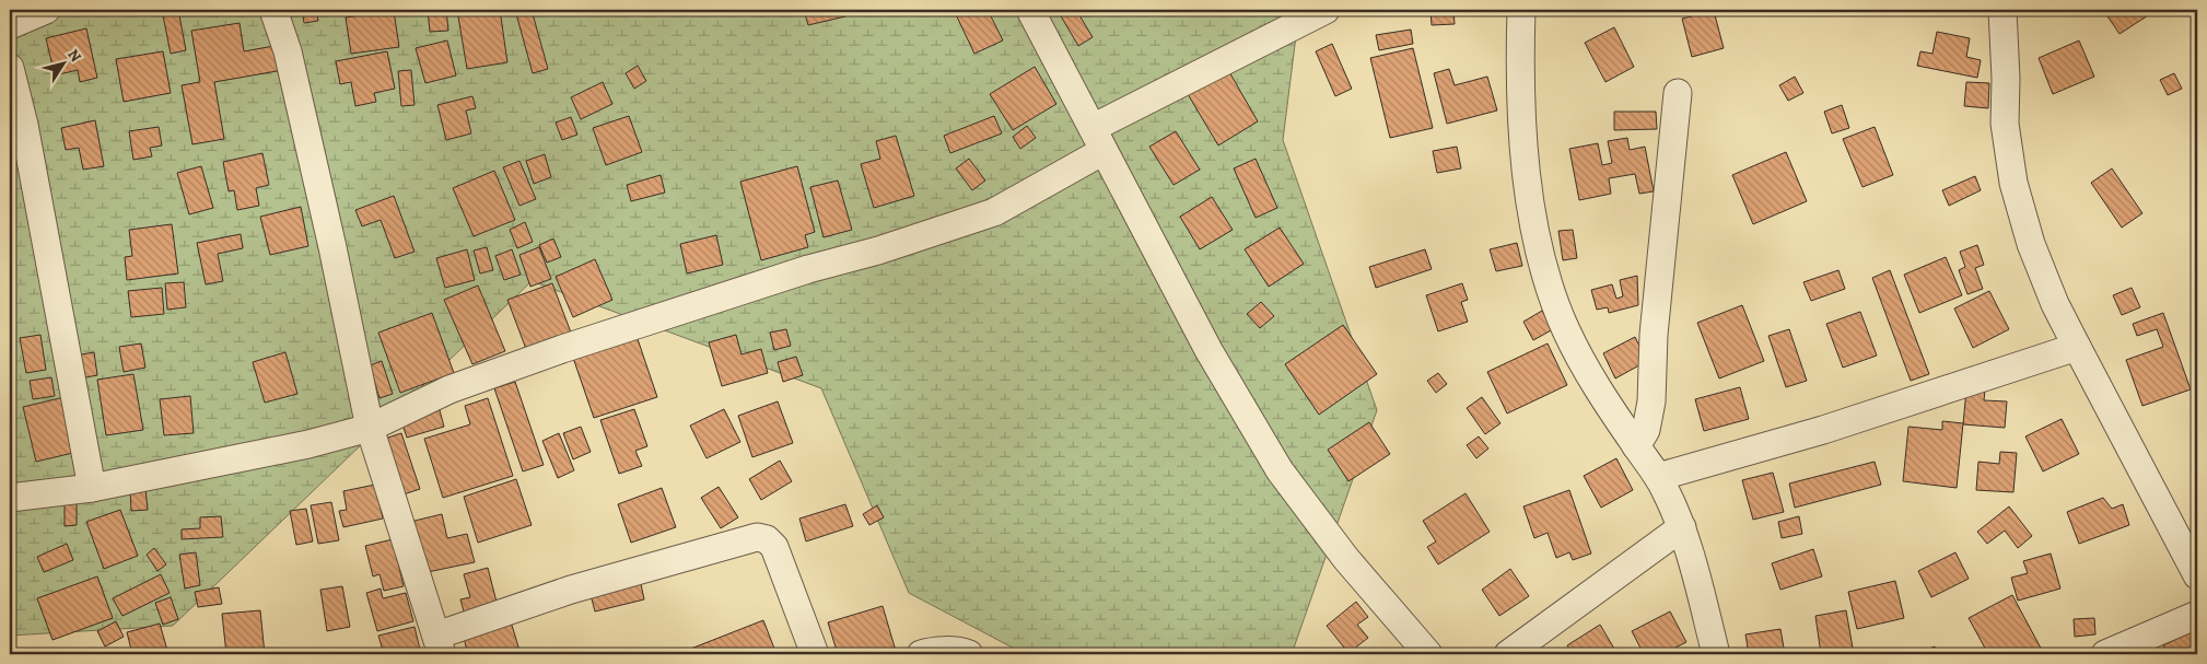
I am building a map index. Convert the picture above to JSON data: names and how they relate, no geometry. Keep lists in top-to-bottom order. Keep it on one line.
{"north":"top right"}
